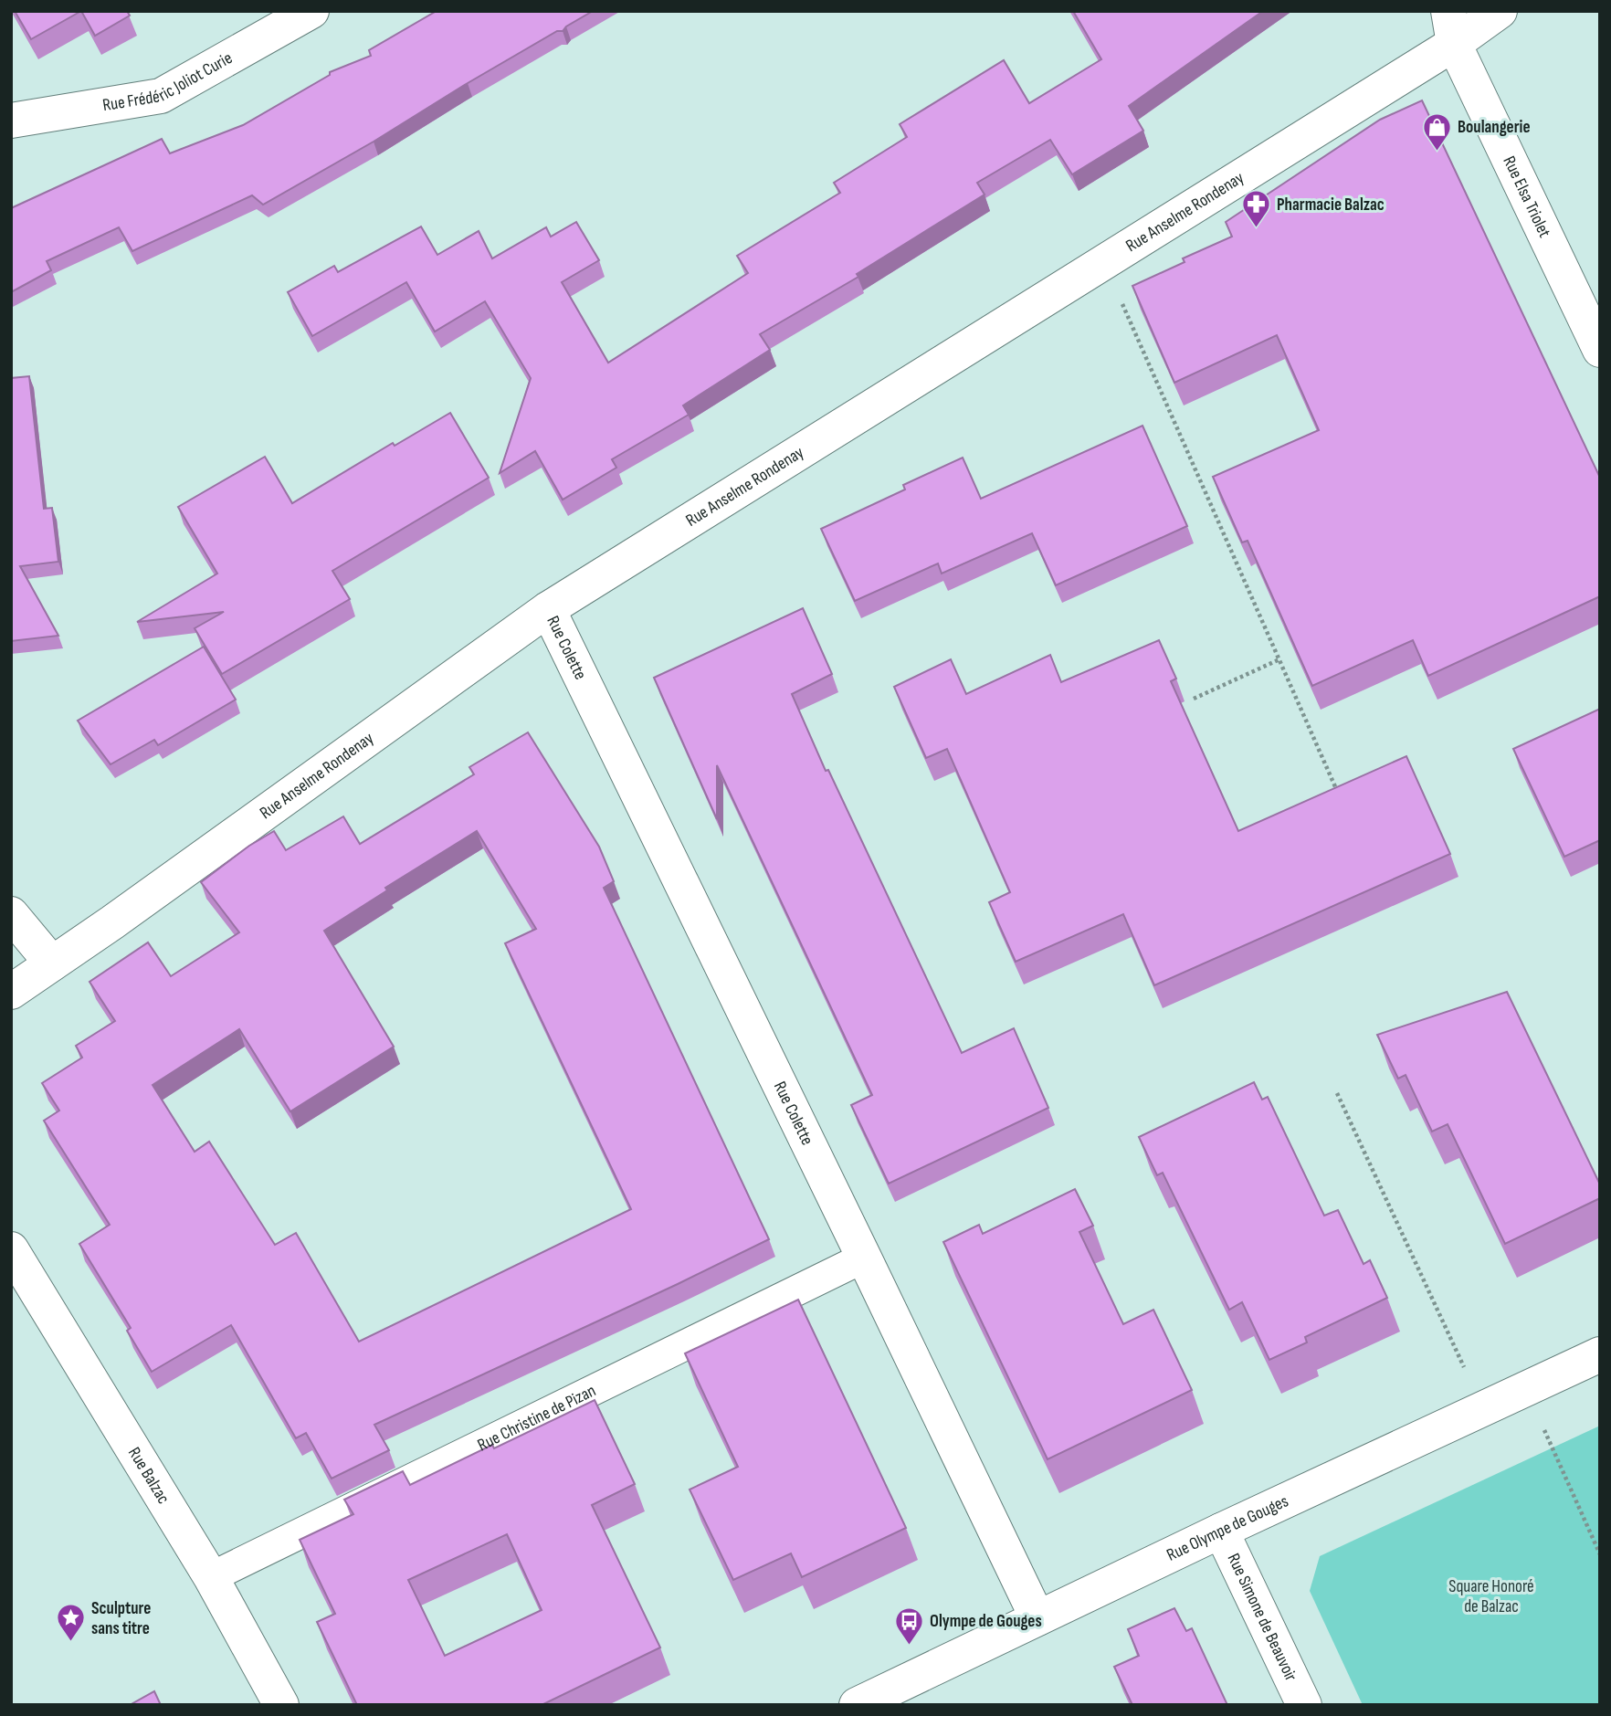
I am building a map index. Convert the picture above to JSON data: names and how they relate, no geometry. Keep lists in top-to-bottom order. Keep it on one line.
{"streets":{"street":["Rue Frédéric Joliot Curie","Rue Elsa Triolet","Rue Anselme Rondenay","Rue Colette","Rue Christine de Pizan","Rue Balzac","Rue Olympe de Gouges","Rue Simone de Beauvoir"]},"crossings":[["Rue Elsa Triolet","Rue Anselme Rondenay"],["Rue Anselme Rondenay","Rue Colette"],["Rue Colette","Rue Christine de Pizan"],["Rue Colette","Rue Olympe de Gouges"],["Rue Christine de Pizan","Rue Balzac"],["Rue Olympe de Gouges","Rue Simone de Beauvoir"]],"parks":["Square Honoré de Balzac"],"places":{"shop":["Boulangerie"],"pharmacy":["Pharmacie Balzac"],"place":["Sculpture sans titre"],"bus stop":["Olympe de Gouges"]}}
